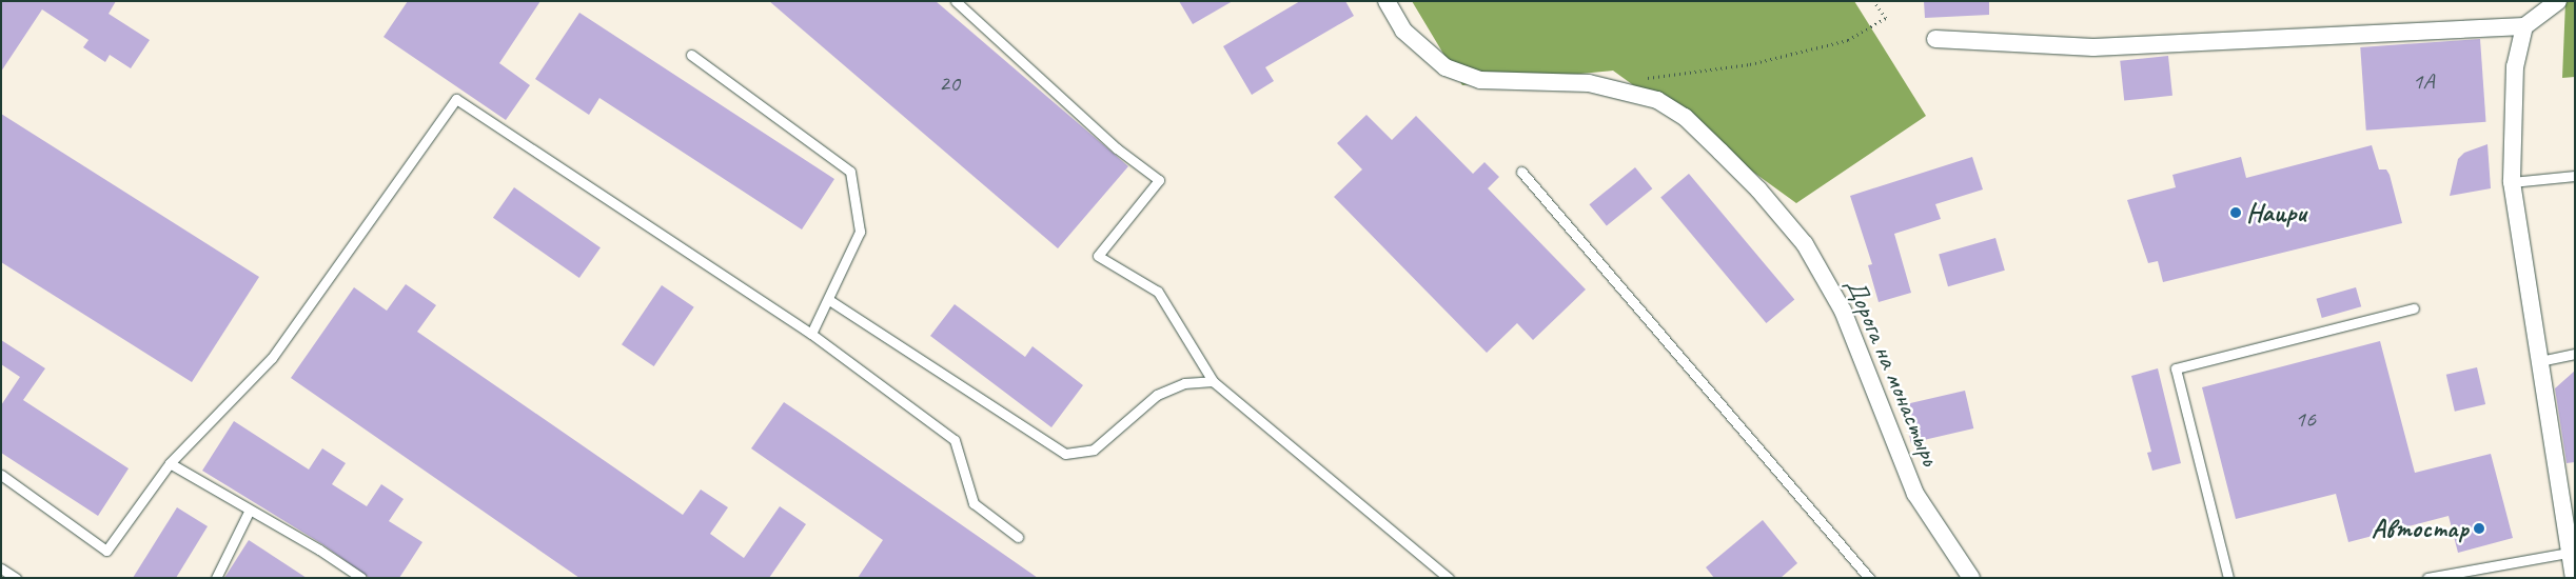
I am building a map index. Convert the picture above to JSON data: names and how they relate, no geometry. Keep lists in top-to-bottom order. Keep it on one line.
{"streets":{"street":["Дорога на монастырь"]},"places":["Наири","Автостар"],"house_numbers":["1А","20","16"]}
